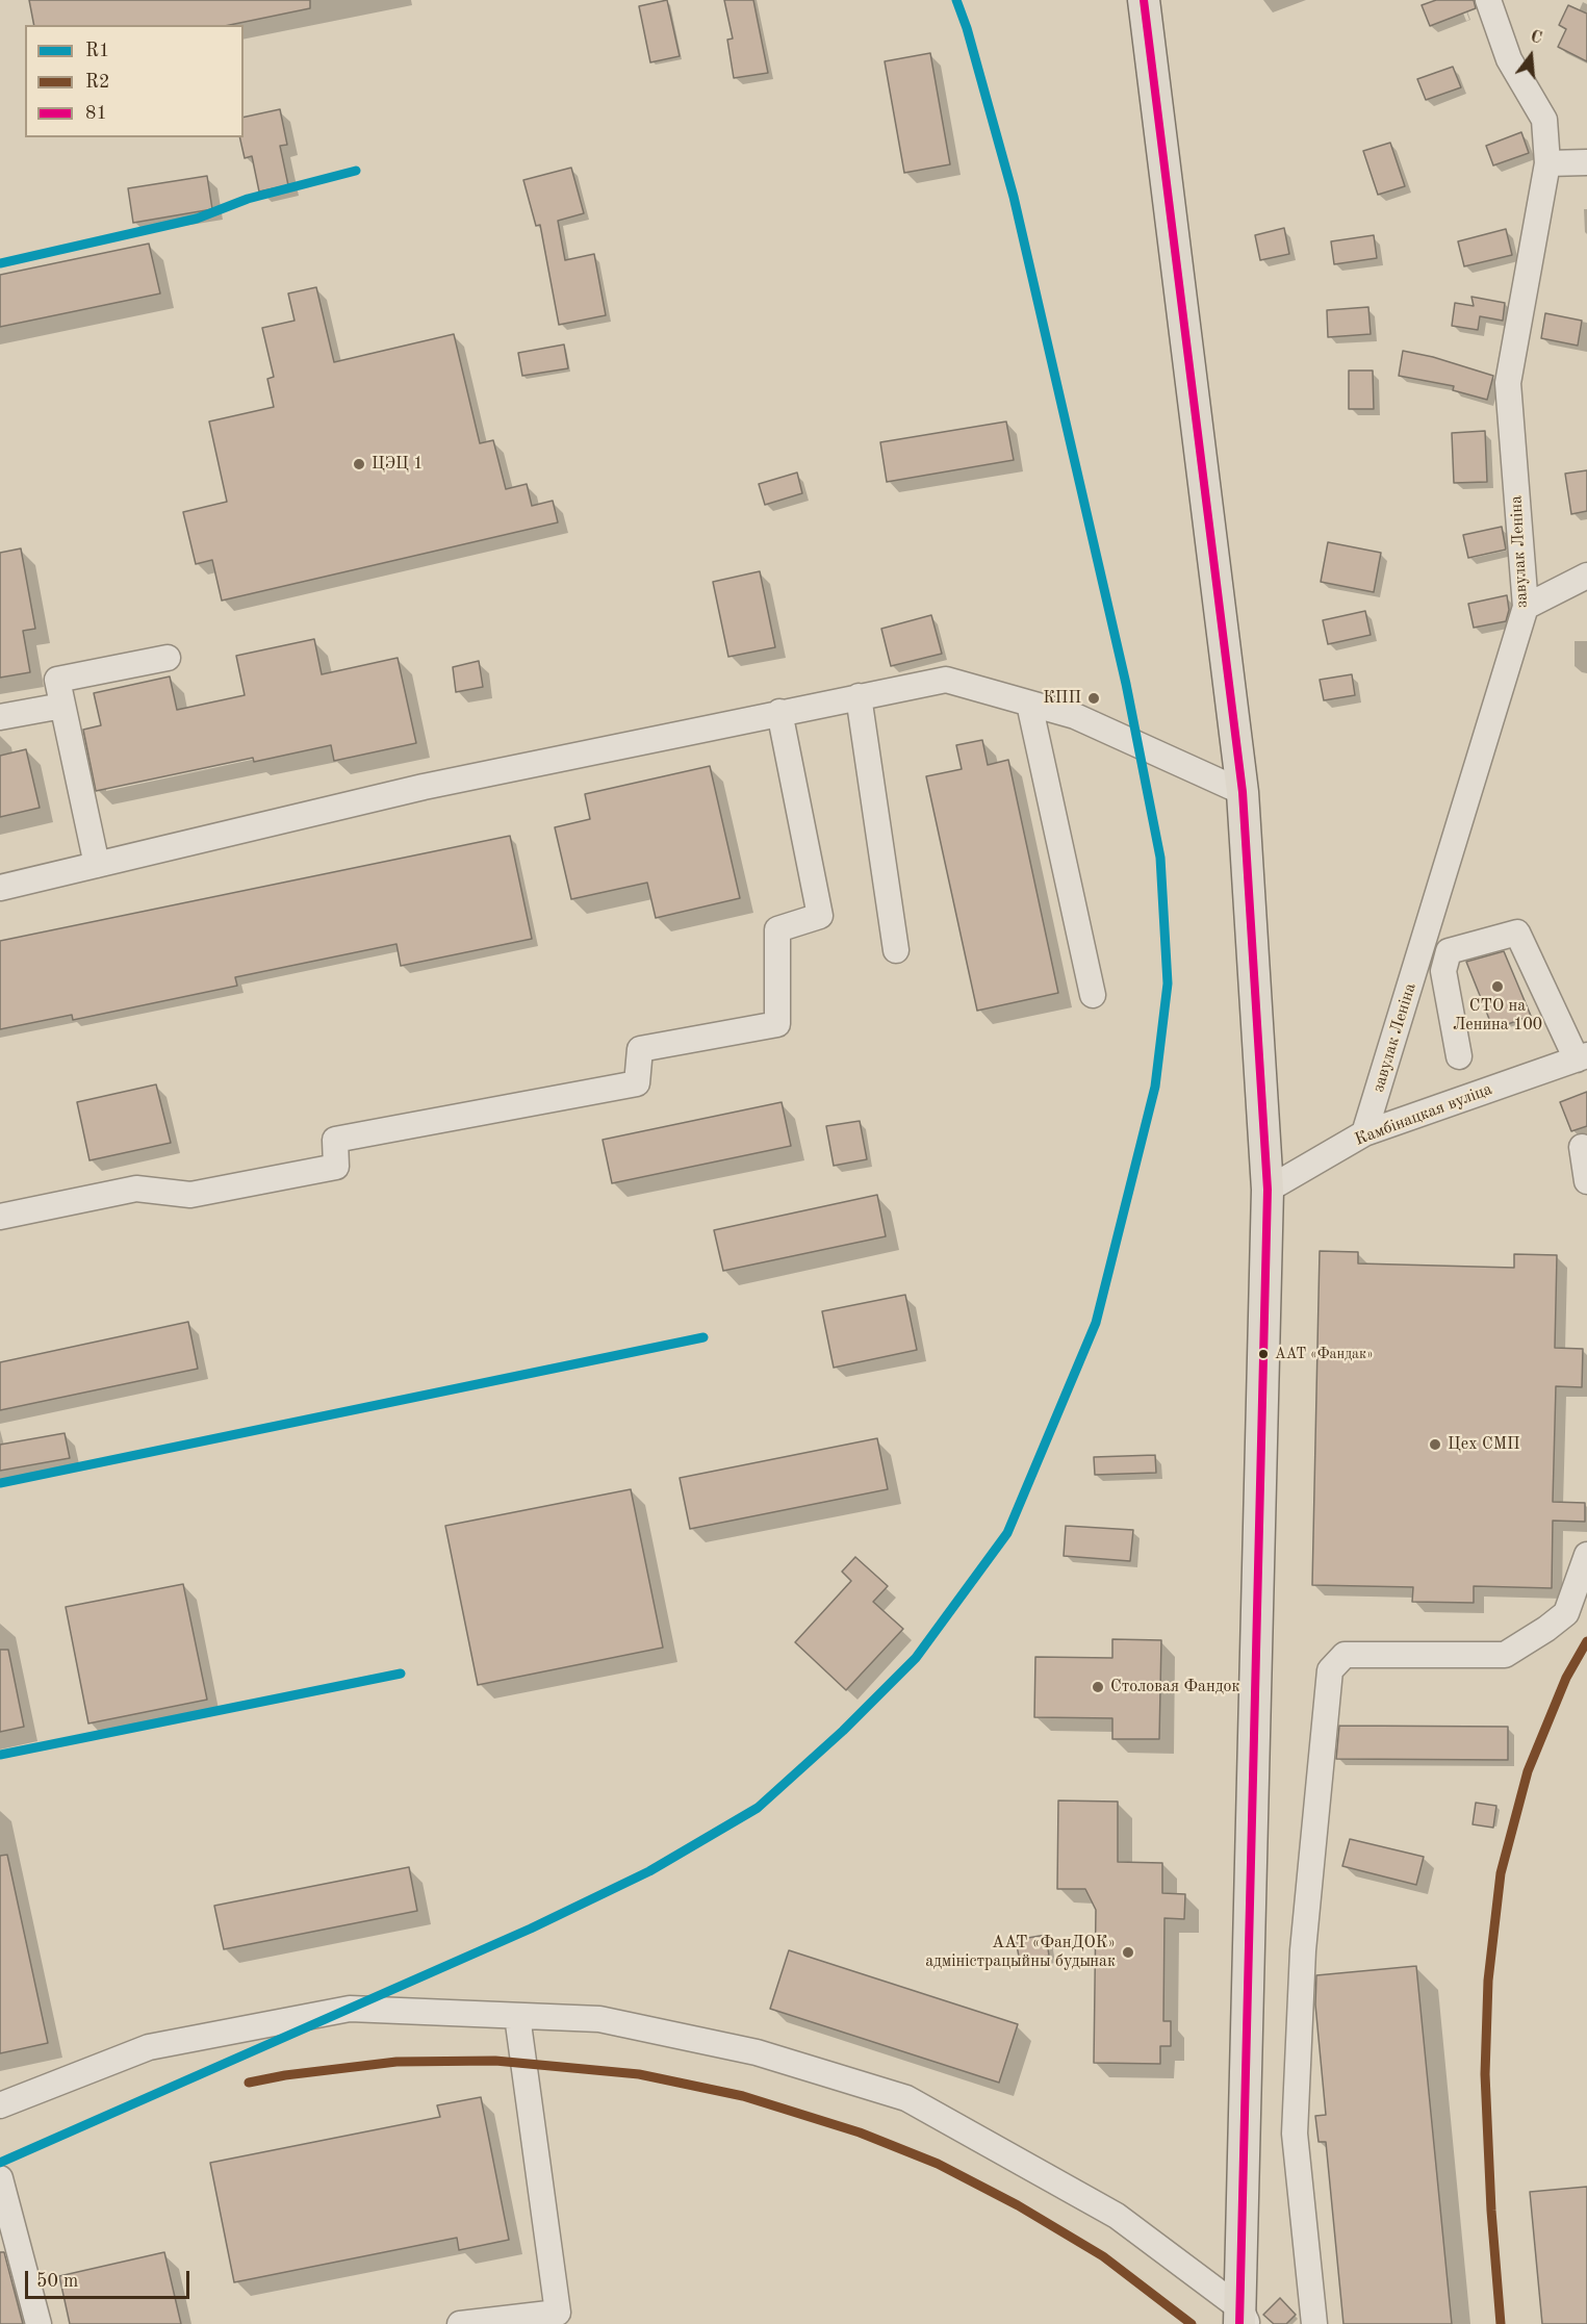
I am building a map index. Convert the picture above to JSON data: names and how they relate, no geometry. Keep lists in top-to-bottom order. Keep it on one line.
{"streets":{"street":["завулак Леніна","Камбінацкая вуліца"]},"crossings":[["завулак Леніна","Камбінацкая вуліца"]],"places":["ЦЭЦ 1","КПП","СТО на Ленина 100","ААТ «Фандак»","Цех СМП","Столовая Фандок","ААТ «ФанДОК» адміністрацыйны будынак"],"lines":["transit line R1","transit line 81","transit line R2"],"legend":["R1","R2","81"],"scale_bar":"50 m","north":"top"}
